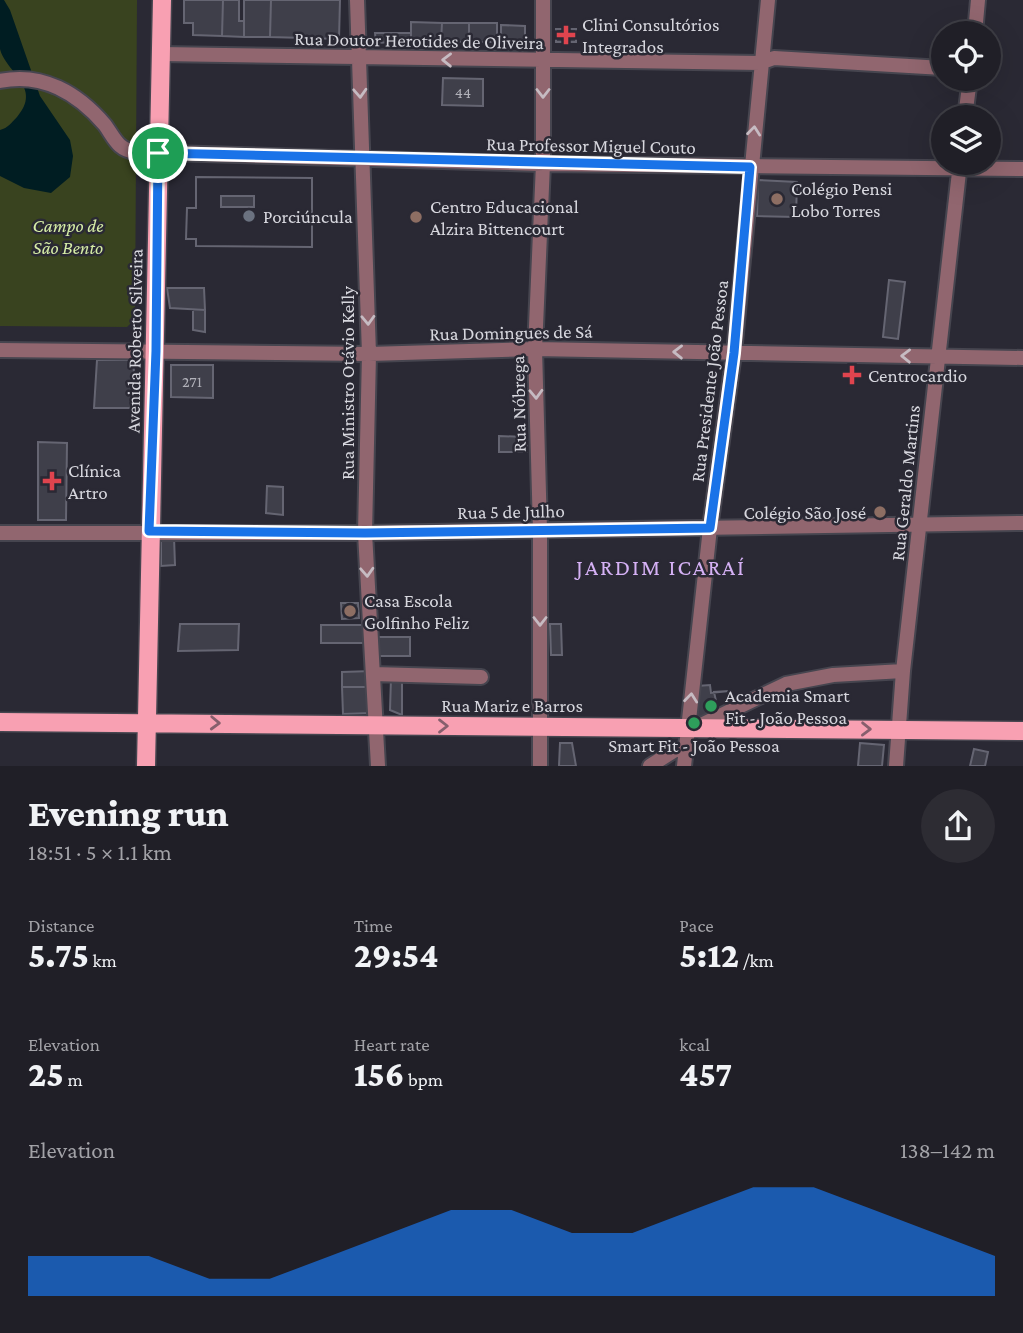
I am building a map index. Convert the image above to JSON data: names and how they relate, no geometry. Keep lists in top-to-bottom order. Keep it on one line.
{"streets":{"main road":["Avenida Roberto Silveira","Rua Mariz e Barros"],"street":["Rua Doutor Herotides de Oliveira","Rua Professor Miguel Couto","Rua Domingues de Sá","Rua Presidente João Pessoa","Rua Ministro Otávio Kelly","Rua Nóbrega","Rua Geraldo Martins","Rua 5 de Julho"]},"crossings":[["Rua Doutor Herotides de Oliveira","Avenida Roberto Silveira"],["Rua Doutor Herotides de Oliveira","Rua Presidente João Pessoa"],["Rua Doutor Herotides de Oliveira","Rua Ministro Otávio Kelly"],["Rua Doutor Herotides de Oliveira","Rua Nóbrega"],["Rua Professor Miguel Couto","Avenida Roberto Silveira"],["Rua Professor Miguel Couto","Rua Presidente João Pessoa"],["Rua Professor Miguel Couto","Rua Ministro Otávio Kelly"],["Rua Professor Miguel Couto","Rua Nóbrega"],["Rua Domingues de Sá","Avenida Roberto Silveira"],["Rua Domingues de Sá","Rua Presidente João Pessoa"],["Rua Domingues de Sá","Rua Ministro Otávio Kelly"],["Rua Domingues de Sá","Rua Nóbrega"],["Rua Domingues de Sá","Rua Geraldo Martins"],["Avenida Roberto Silveira","Rua 5 de Julho"],["Avenida Roberto Silveira","Rua Mariz e Barros"],["Rua Presidente João Pessoa","Rua 5 de Julho"],["Rua Presidente João Pessoa","Rua Mariz e Barros"],["Rua Ministro Otávio Kelly","Rua 5 de Julho"],["Rua Ministro Otávio Kelly","Rua Mariz e Barros"],["Rua Nóbrega","Rua 5 de Julho"],["Rua Nóbrega","Rua Mariz e Barros"],["Rua Geraldo Martins","Rua 5 de Julho"],["Rua Geraldo Martins","Rua Mariz e Barros"]],"one_way":["Rua Domingues de Sá","Rua Presidente João Pessoa","Rua Ministro Otávio Kelly","Rua Nóbrega","Rua Mariz e Barros"],"districts":["JARDIM ICARAÍ"],"parks":["Campo de São Bento"],"places":{"health":["Clini Consultórios Integrados","Centrocardio","Clínica Artro"],"other":["Colégio Pensi Lobo Torres","Porciúncula","Centro Educacional Alzira Bittencourt","Colégio São José","Casa Escola Golfinho Feliz","Academia Smart Fit - João Pessoa","Smart Fit - João Pessoa"]},"house_numbers":["44","271"],"page":{"heading":["Evening run","18:51 · 5 × 1.1 km"],"stats":[["Distance","5.75 km"],["Time","29:54"],["Pace","5:12 /km"],["Elevation","25 m"],["Heart rate","156 bpm"],["kcal","457"]],"chart":["Elevation","138–142 m"]}}
